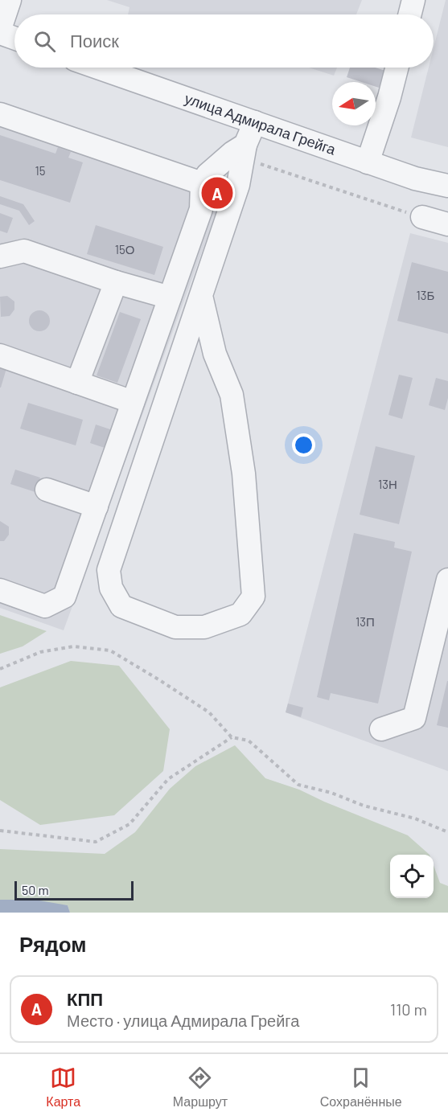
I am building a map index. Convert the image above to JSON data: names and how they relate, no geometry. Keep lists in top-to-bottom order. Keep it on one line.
{"streets":{"street":["улица Адмирала Грейга"]},"house_numbers":["15","15О","13Б","13Н","13П"],"scale_bar":"50 m","north":"left","page":{"search":"Поиск","pins":"A","scale":"50 m","heading":"Рядом","list":[{"mark":"A","name":"КПП","note":"Место · улица Адмирала Грейга","value":"110 m"}],"nav":["Карта","Маршрут","Сохранённые"]}}
